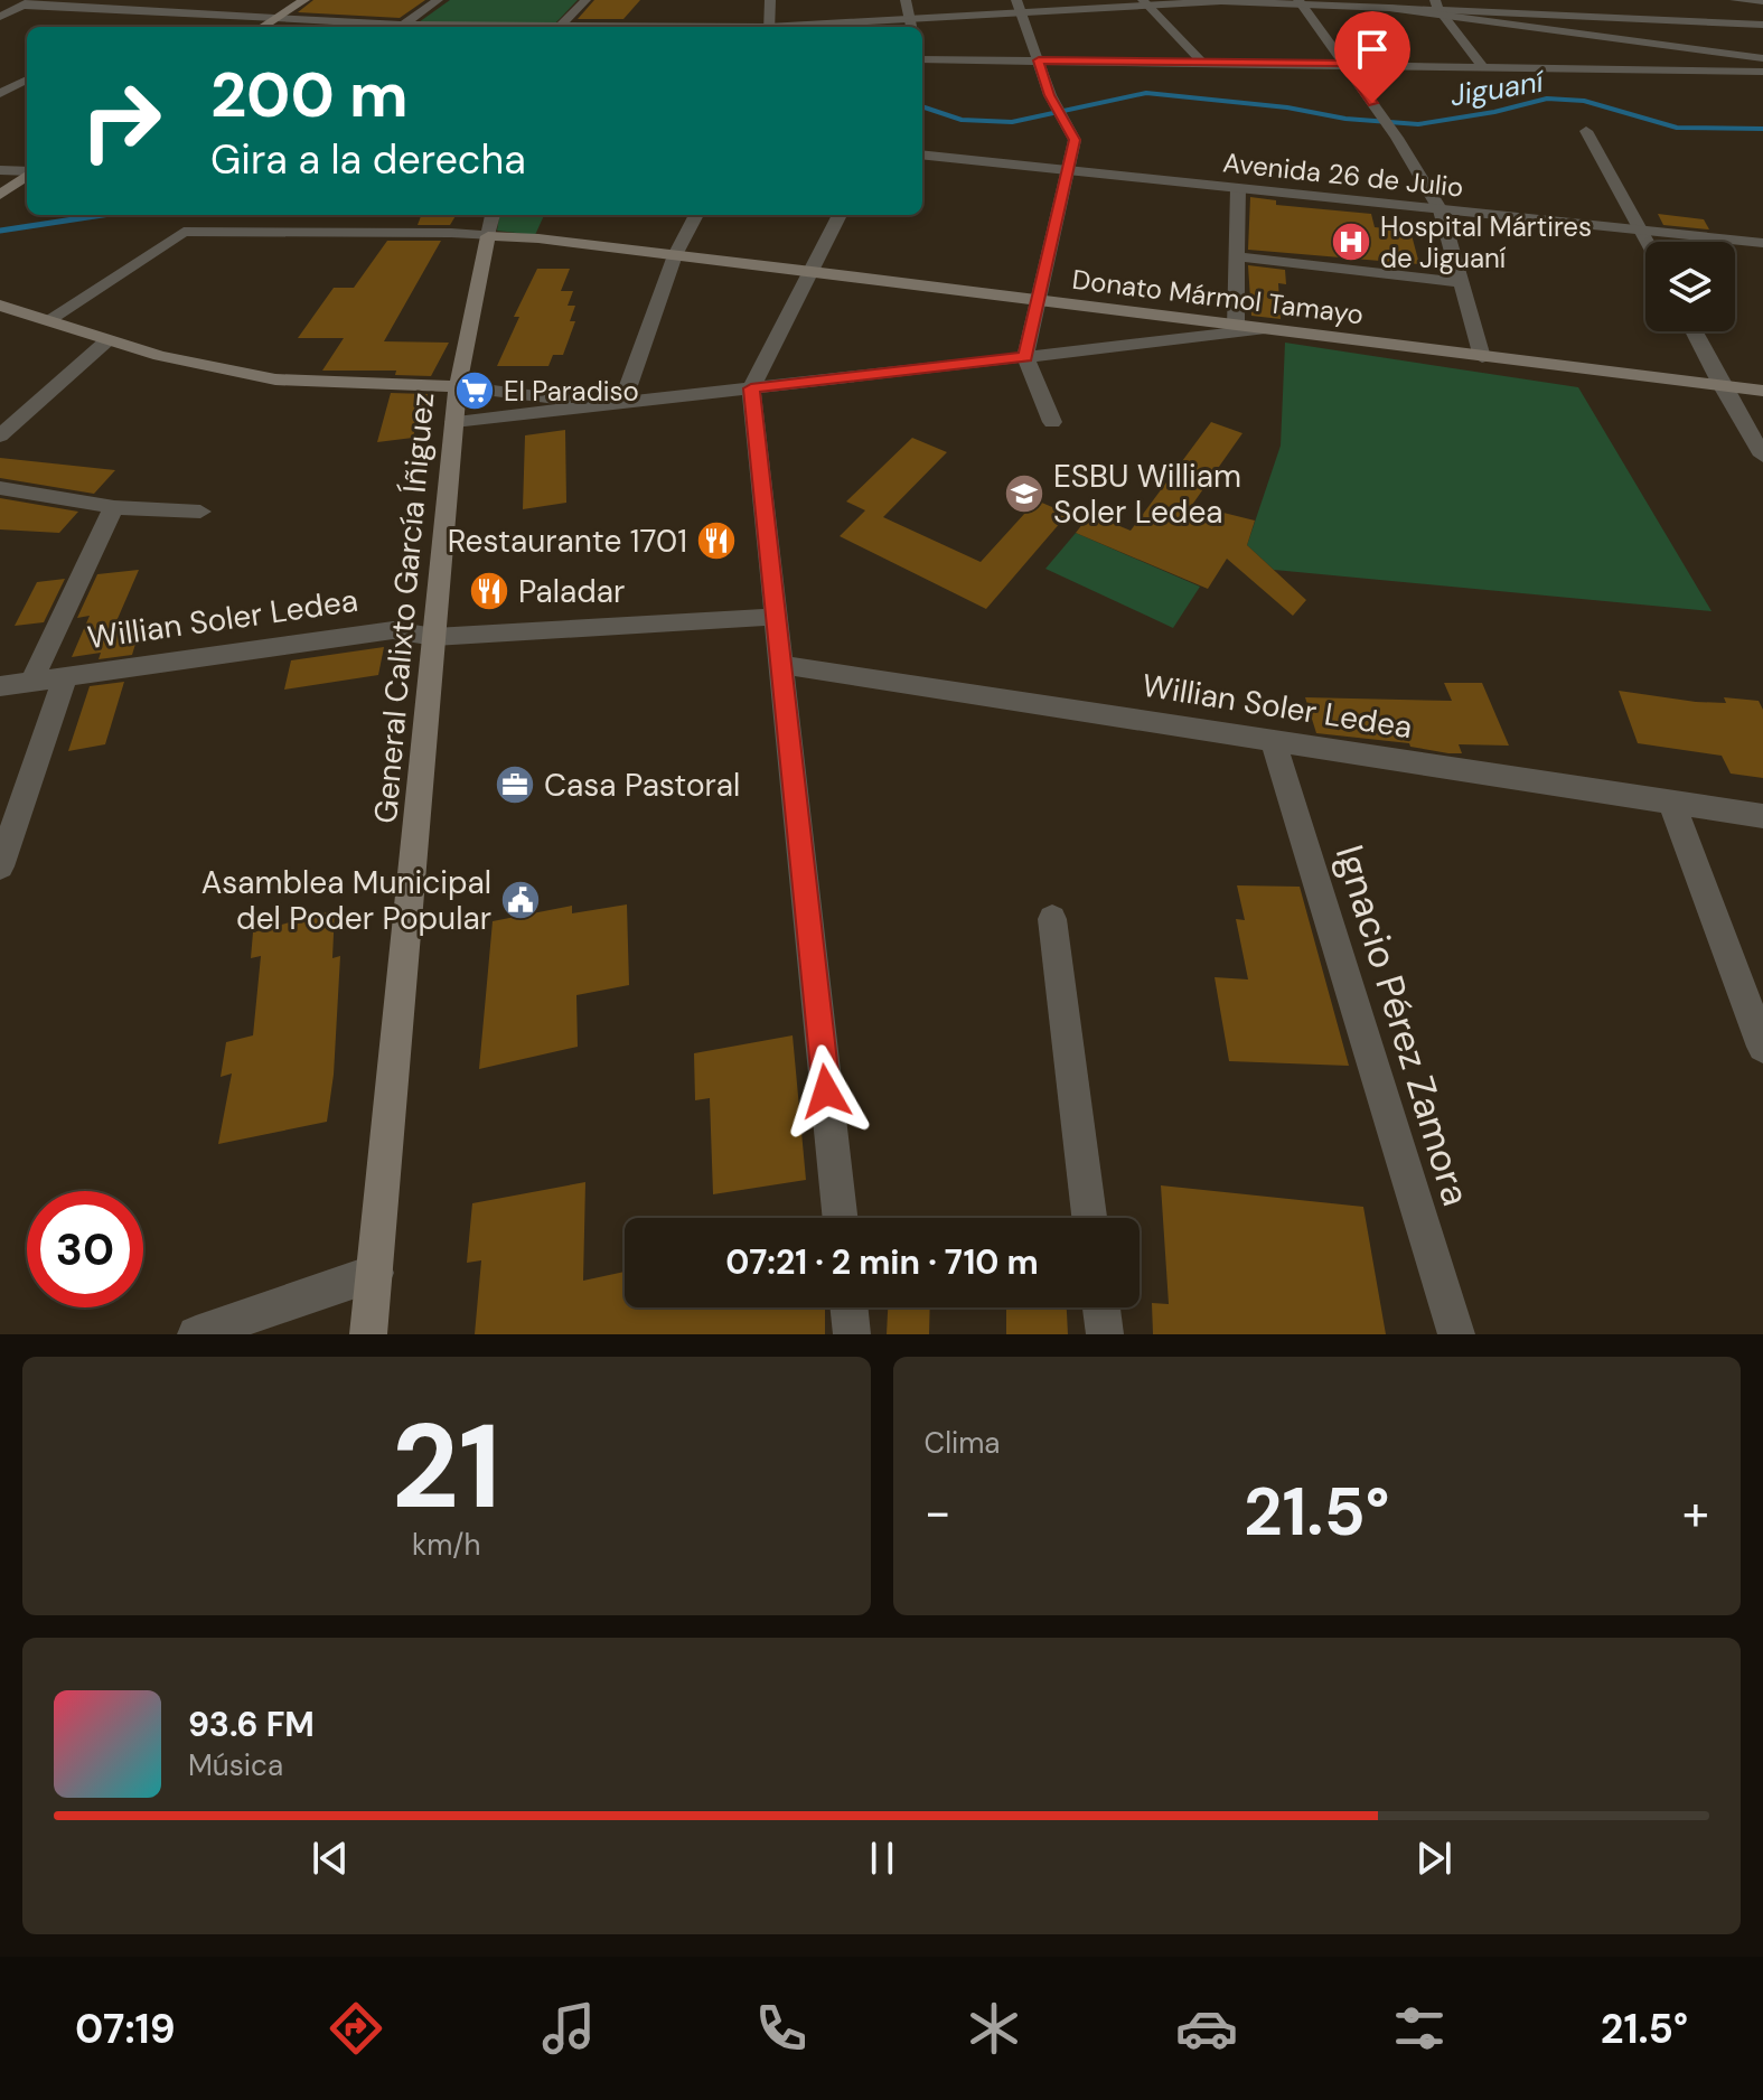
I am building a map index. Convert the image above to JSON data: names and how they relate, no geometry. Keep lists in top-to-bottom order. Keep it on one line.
{"streets":{"main road":["Donato Mármol Tamayo","General Calixto García Íñiguez"],"street":["Avenida 26 de Julio","Willian Soler Ledea","Ignacio Pérez Zamora"]},"crossings":[["Donato Mármol Tamayo","General Calixto García Íñiguez"],["General Calixto García Íñiguez","Willian Soler Ledea"],["Willian Soler Ledea","Ignacio Pérez Zamora"]],"water":["Jiguaní"],"places":{"hospital":["Hospital Mártires de Jiguaní"],"supermarket":["El Paradiso"],"school or university":["ESBU William Soler Ledea"],"restaurant":["Restaurante 1701","Paladar"],"office":["Casa Pastoral"],"public building":["Asamblea Municipal del Poder Popular"]},"page":{"turn":["200 m","Gira a la derecha"],"limit":"30","trip":"07:21 · 2 min · 710 m","tile":[["21","km/h"],"Clima"],"heat":["−","21.5°","+"],"song":["93.6 FM","Música"],"tabs":["07:19","21.5°"]}}
